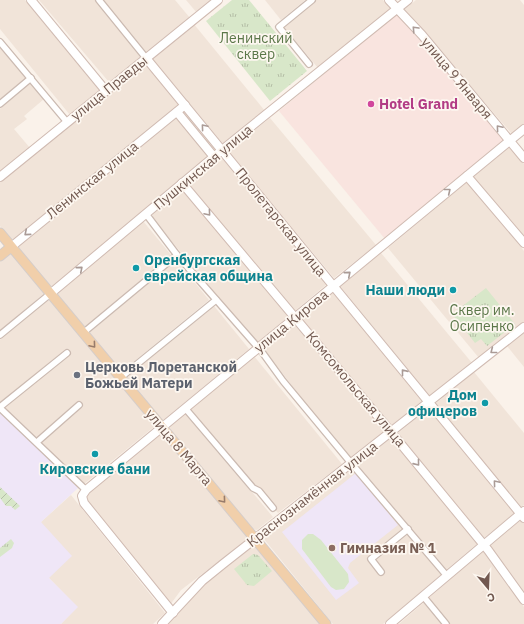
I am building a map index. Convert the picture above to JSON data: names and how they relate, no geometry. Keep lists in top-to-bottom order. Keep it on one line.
{"streets":{"main road":["улица 9 Января","улица Правды","Пушкинская улица","Ленинская улица","Пролетарская улица","улица Кирова","Комсомольская улица","улица 8 Марта","Краснознамённая улица"]},"crossings":[["улица 9 Января","Пушкинская улица"],["улица 9 Января","улица Кирова"],["улица Правды","Пролетарская улица"],["Пушкинская улица","Пролетарская улица"],["Пушкинская улица","Комсомольская улица"],["Пушкинская улица","улица 8 Марта"],["Ленинская улица","Пролетарская улица"],["Ленинская улица","улица 8 Марта"],["Пролетарская улица","улица Кирова"],["Пролетарская улица","Краснознамённая улица"],["улица Кирова","Комсомольская улица"],["улица Кирова","улица 8 Марта"],["Комсомольская улица","Краснознамённая улица"],["улица 8 Марта","Краснознамённая улица"]],"one_way":["улица 9 Января","Ленинская улица","Пролетарская улица","Комсомольская улица","улица 8 Марта"],"parks":["Ленинский сквер","Сквер им. Осипенко"],"places":["Hotel Grand","Оренбургская еврейская община","Наши люди","Церковь Лоретанской Божьей Матери","Дом офицеров","Кировские бани","Гимназия № 1"],"north":"bottom"}
